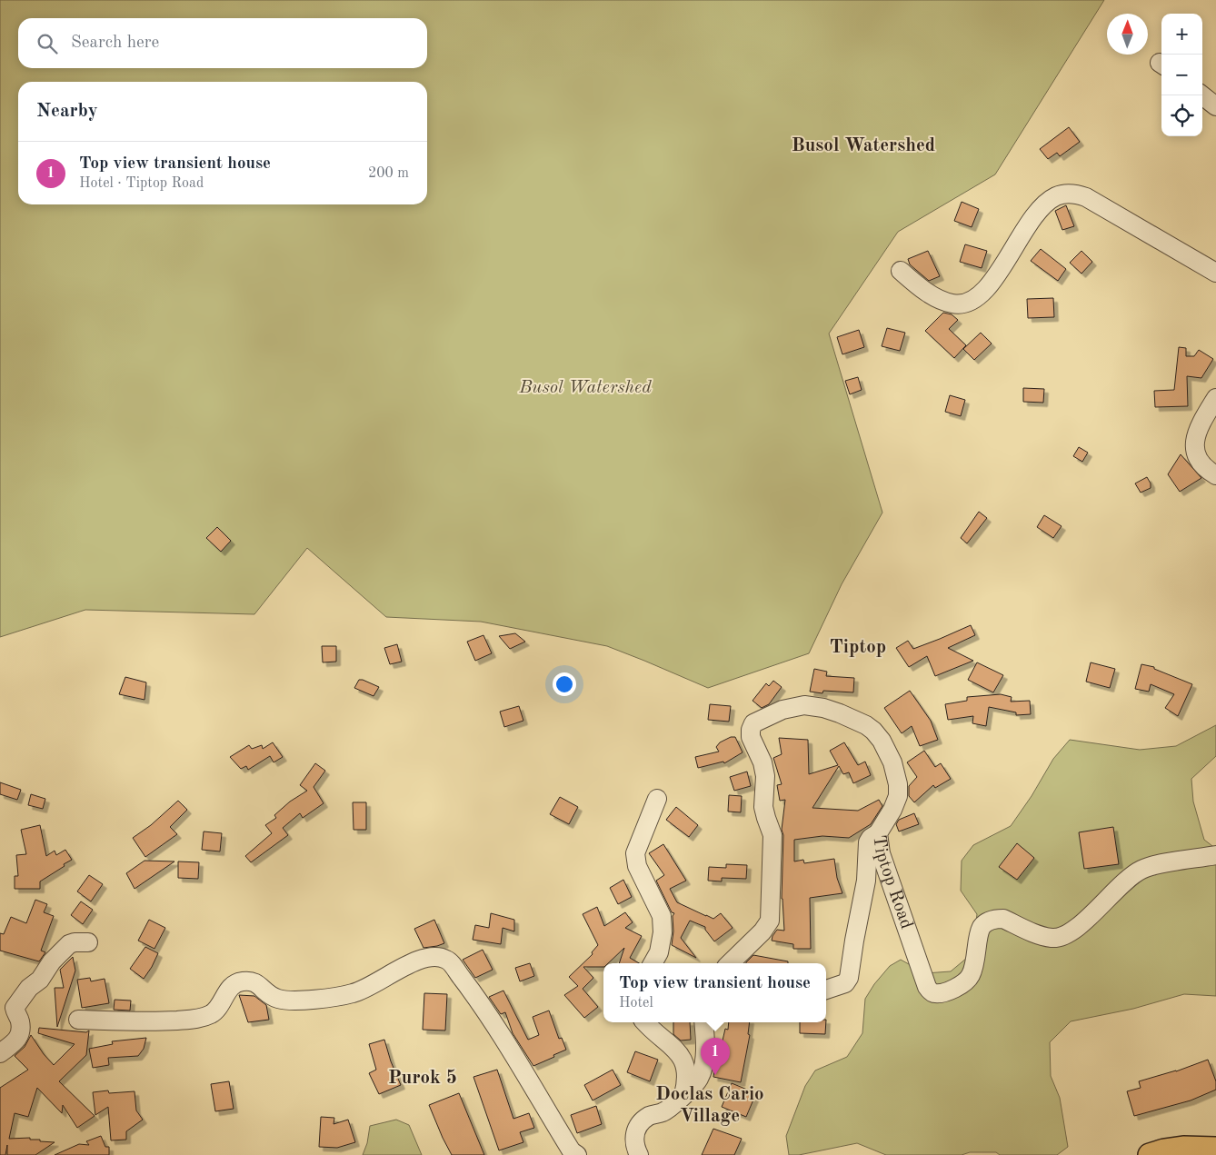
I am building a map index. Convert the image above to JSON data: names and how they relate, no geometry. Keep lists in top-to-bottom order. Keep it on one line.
{"streets":{"street":["Tiptop Road"]},"districts":["Busol Watershed","Tiptop","Purok 5","Doclas Cario Village"],"parks":["Busol Watershed"],"north":"top","page":{"map_buttons":["+","−"],"search":"Search here","heading":"Nearby","list":[{"mark":"1","name":"Top view transient house","note":"Hotel · Tiptop Road","value":"200 m"}],"popup":["Top view transient house","Hotel"],"pins":"1"}}
